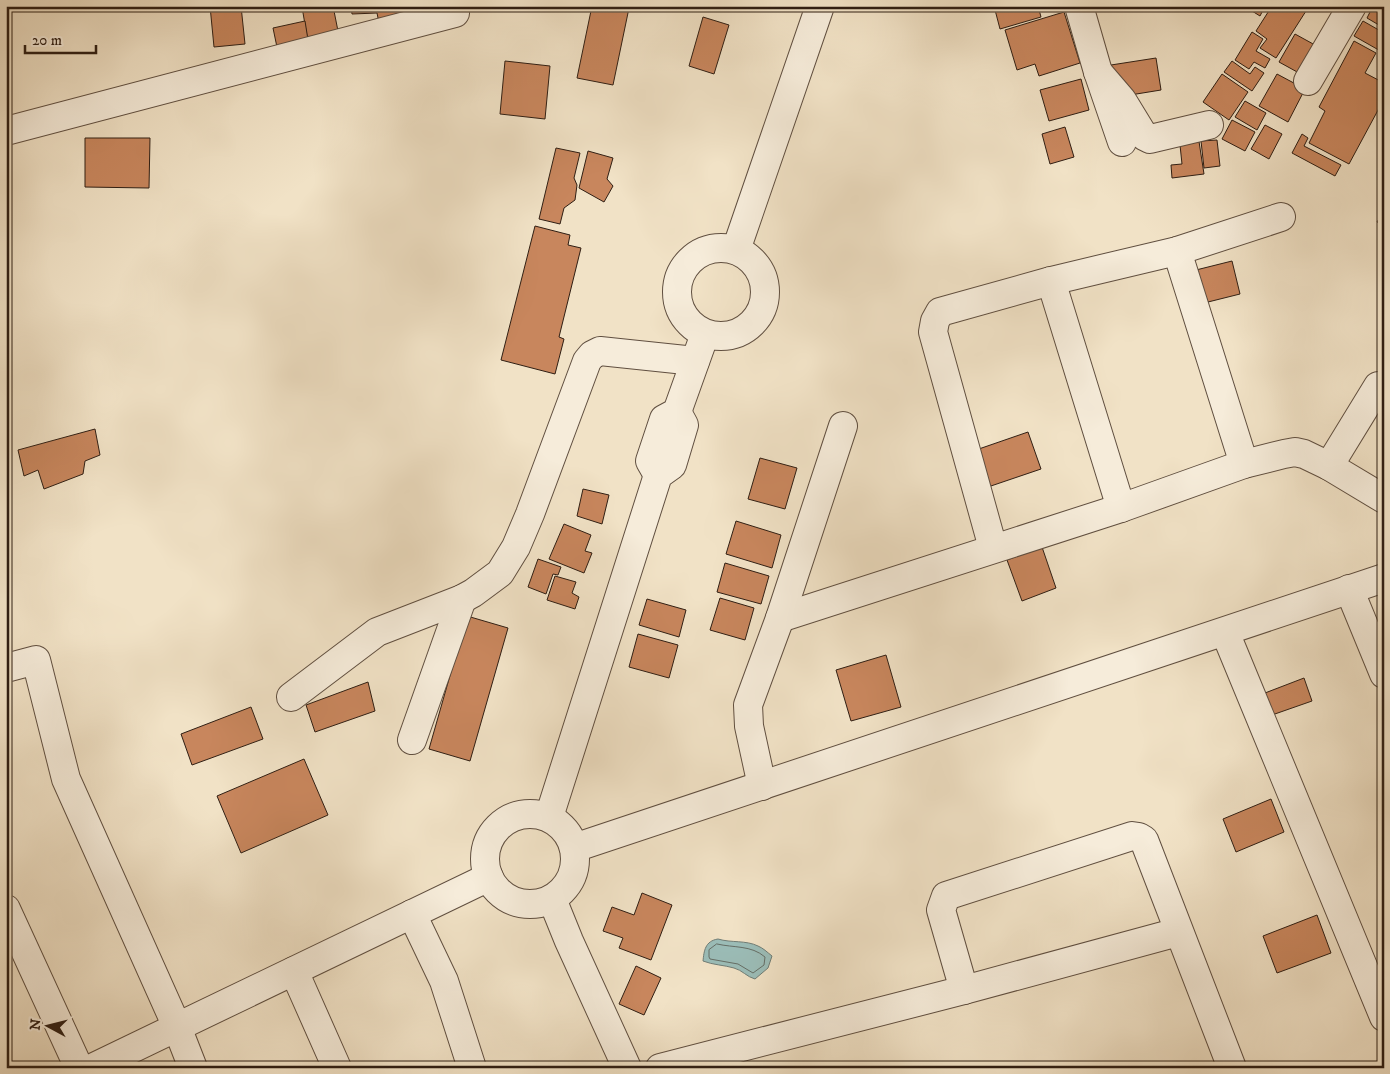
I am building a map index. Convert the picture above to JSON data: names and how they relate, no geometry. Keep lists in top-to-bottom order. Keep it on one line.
{"scale_bar":"20 m","north":"left"}
